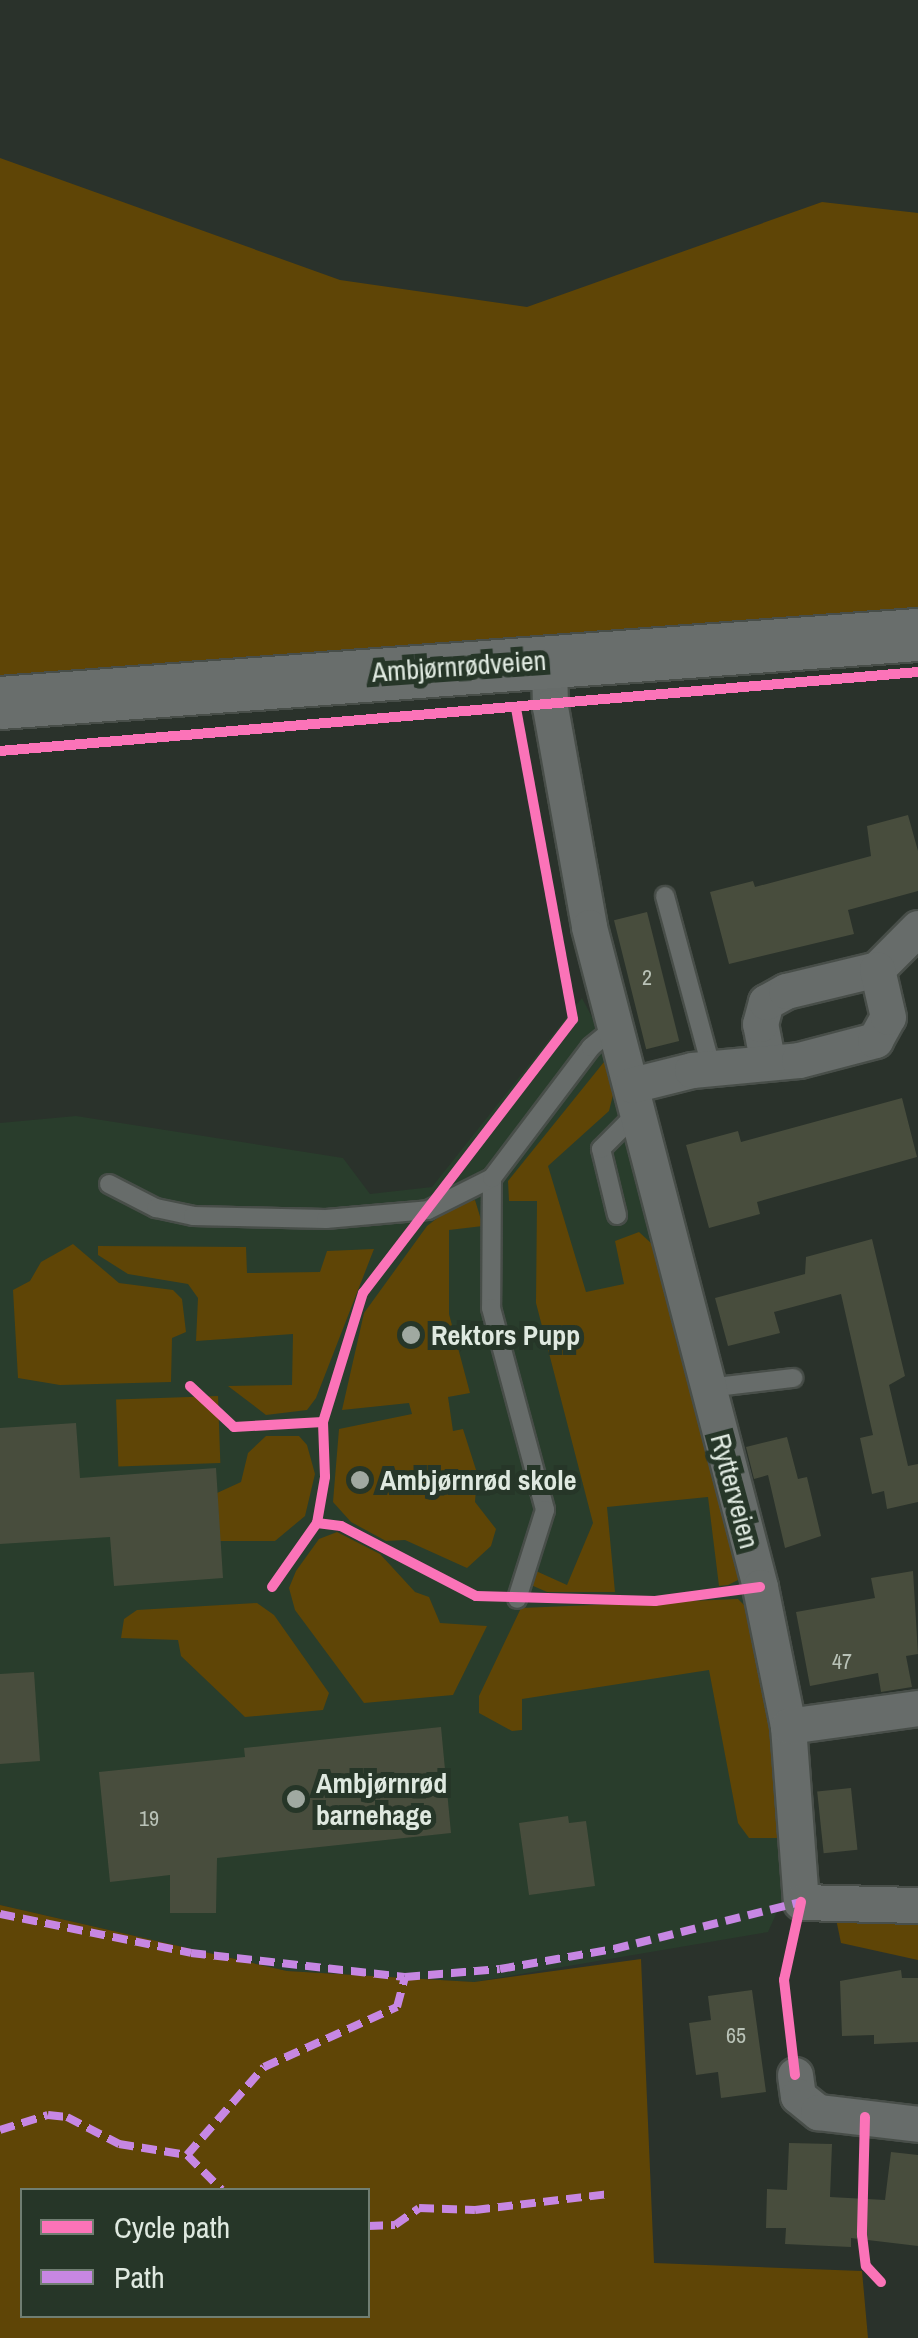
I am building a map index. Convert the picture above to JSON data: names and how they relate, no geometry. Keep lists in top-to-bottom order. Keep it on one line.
{"streets":{"street":["Ambjørnrødveien","Rytterveien"]},"crossings":[["Ambjørnrødveien","Rytterveien"]],"places":["Rektors Pupp","Ambjørnrød skole","Ambjørnrød barnehage"],"house_numbers":["2","47","19","65"],"legend":["Cycle path","Path"]}
